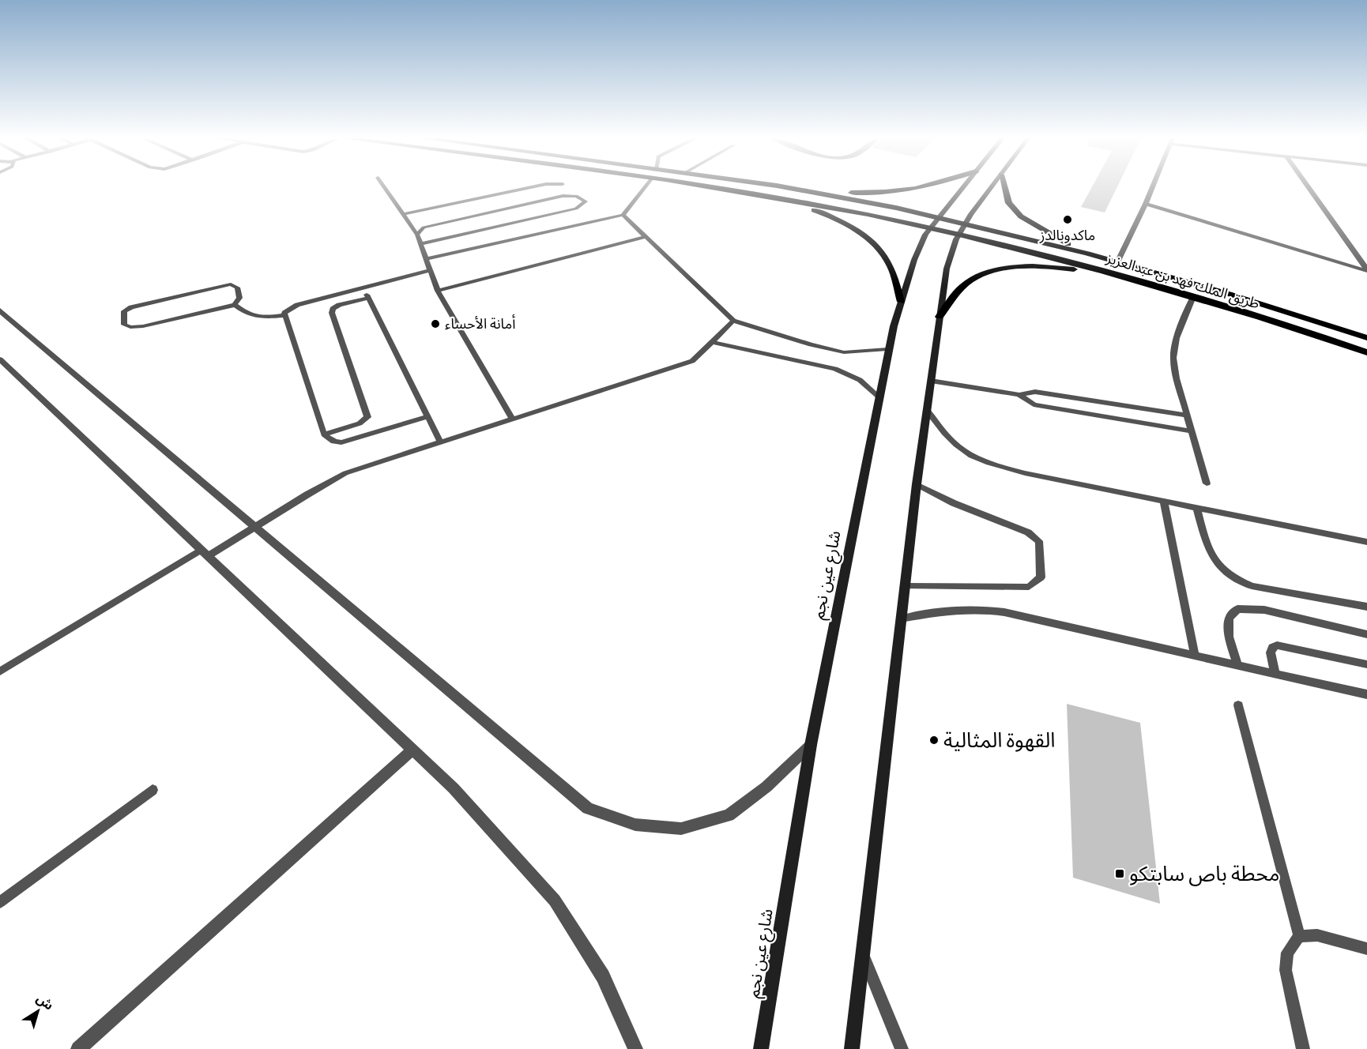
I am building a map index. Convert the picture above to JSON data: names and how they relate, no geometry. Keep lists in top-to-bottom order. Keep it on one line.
{"streets":{"main road":["طريق الملك فهد بن عبدالعزيز","شارع عين نجم"]},"crossings":[["طريق الملك فهد بن عبدالعزيز","شارع عين نجم"]],"places":{"other":["ماكدونالدز","أمانة الأحساء","القهوة المثالية"],"transit":["محطة باص سابتكو"]},"north":"top right"}
